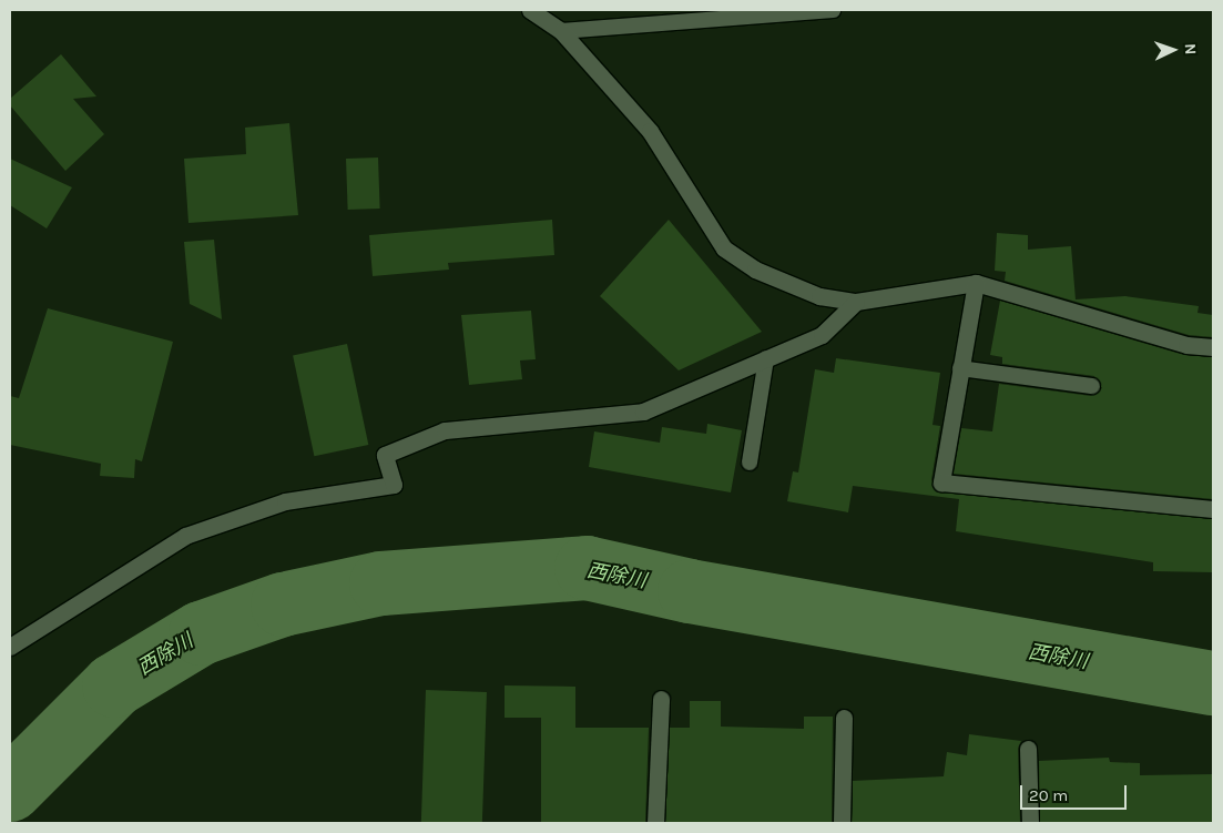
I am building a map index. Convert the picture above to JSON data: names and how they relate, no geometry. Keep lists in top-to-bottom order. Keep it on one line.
{"water":["西除川"],"scale_bar":"20 m","north":"right"}
